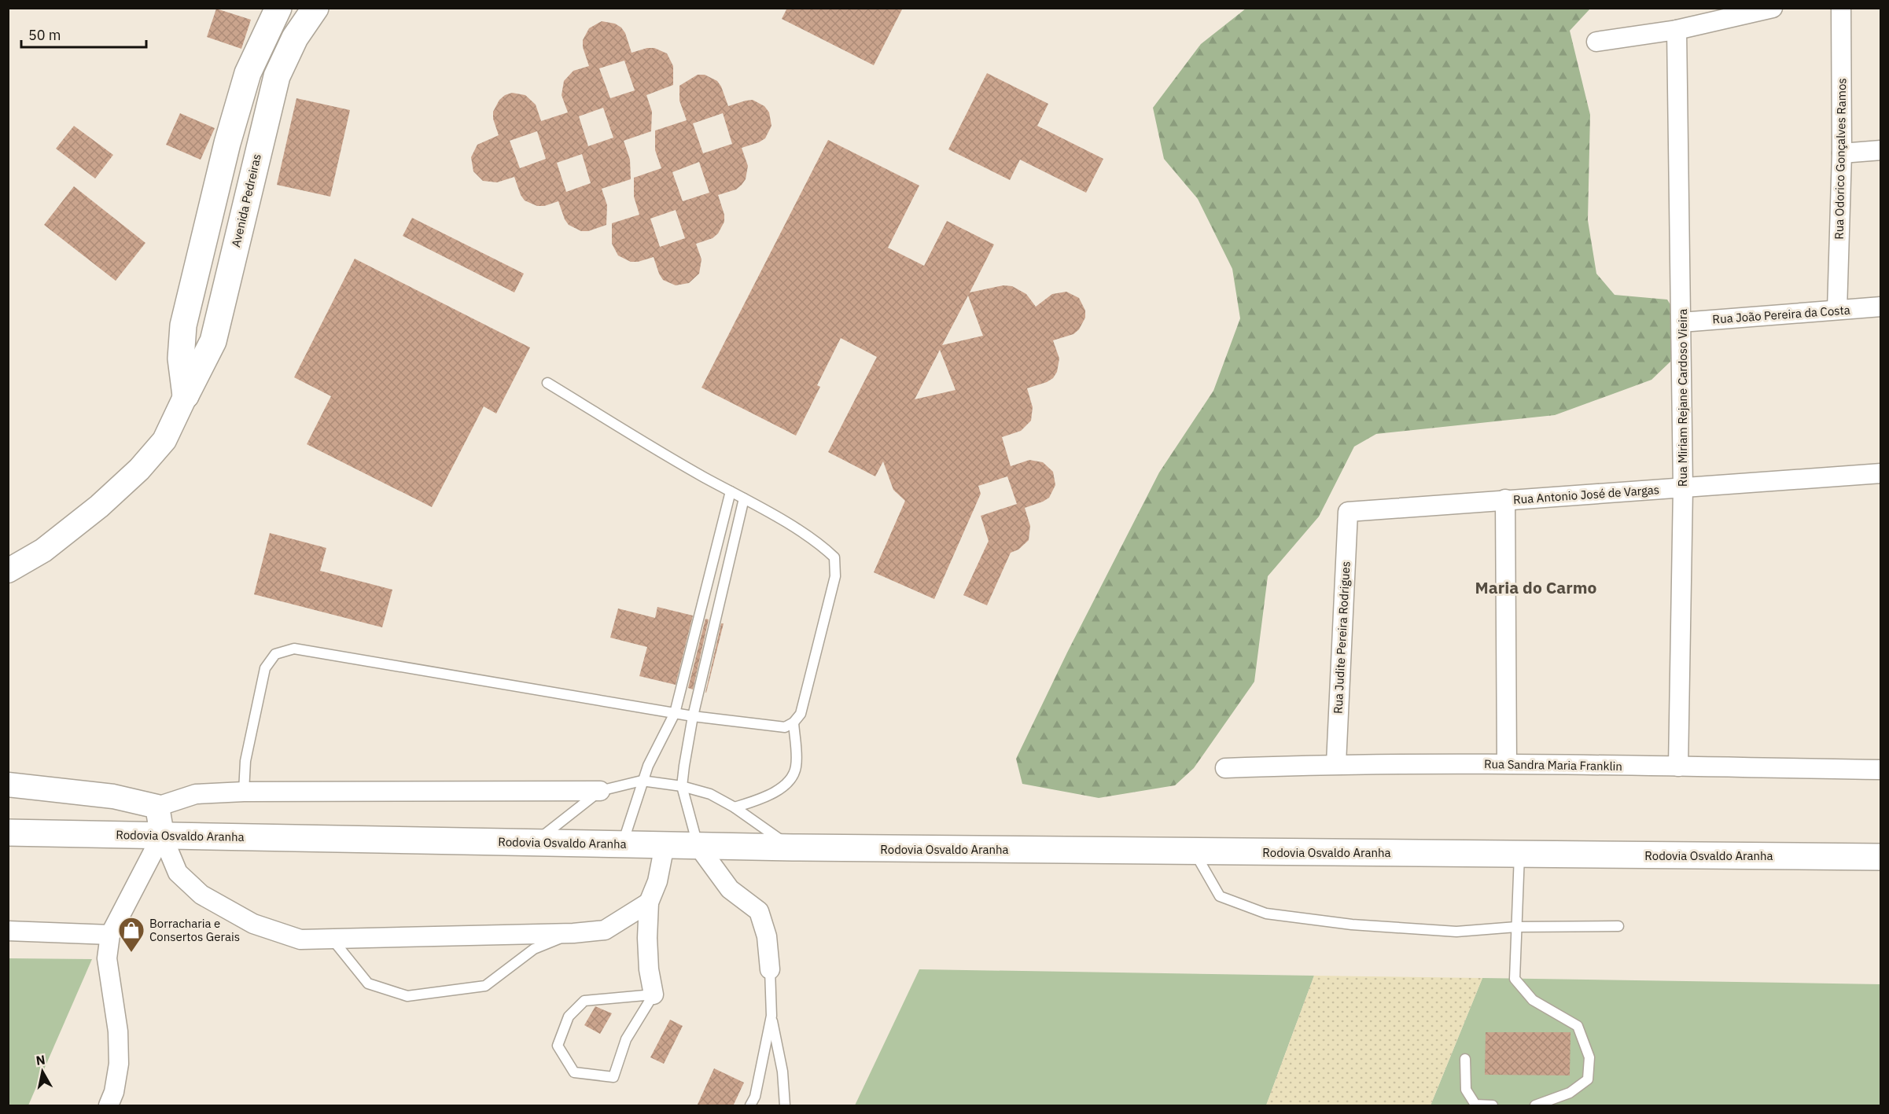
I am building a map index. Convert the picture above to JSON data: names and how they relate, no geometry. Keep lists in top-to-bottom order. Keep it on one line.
{"streets":{"main road":["Avenida Pedreiras","Rodovia Osvaldo Aranha"],"street":["Rua Odorico Gonçalves Ramos","Rua João Pereira da Costa","Rua Miriam Rejane Cardoso Vieira","Rua Antonio José de Vargas","Rua Judite Pereira Rodrigues","Rua Sandra Maria Franklin"]},"crossings":[["Rua Odorico Gonçalves Ramos","Rua João Pereira da Costa"],["Rua João Pereira da Costa","Rua Miriam Rejane Cardoso Vieira"],["Rua Miriam Rejane Cardoso Vieira","Rua Antonio José de Vargas"],["Rua Miriam Rejane Cardoso Vieira","Rua Sandra Maria Franklin"],["Rua Antonio José de Vargas","Rua Judite Pereira Rodrigues"],["Rua Judite Pereira Rodrigues","Rua Sandra Maria Franklin"]],"districts":["Maria do Carmo"],"places":{"shop":["Borracharia e Consertos Gerais"]},"scale_bar":"50 m","north":"top"}
